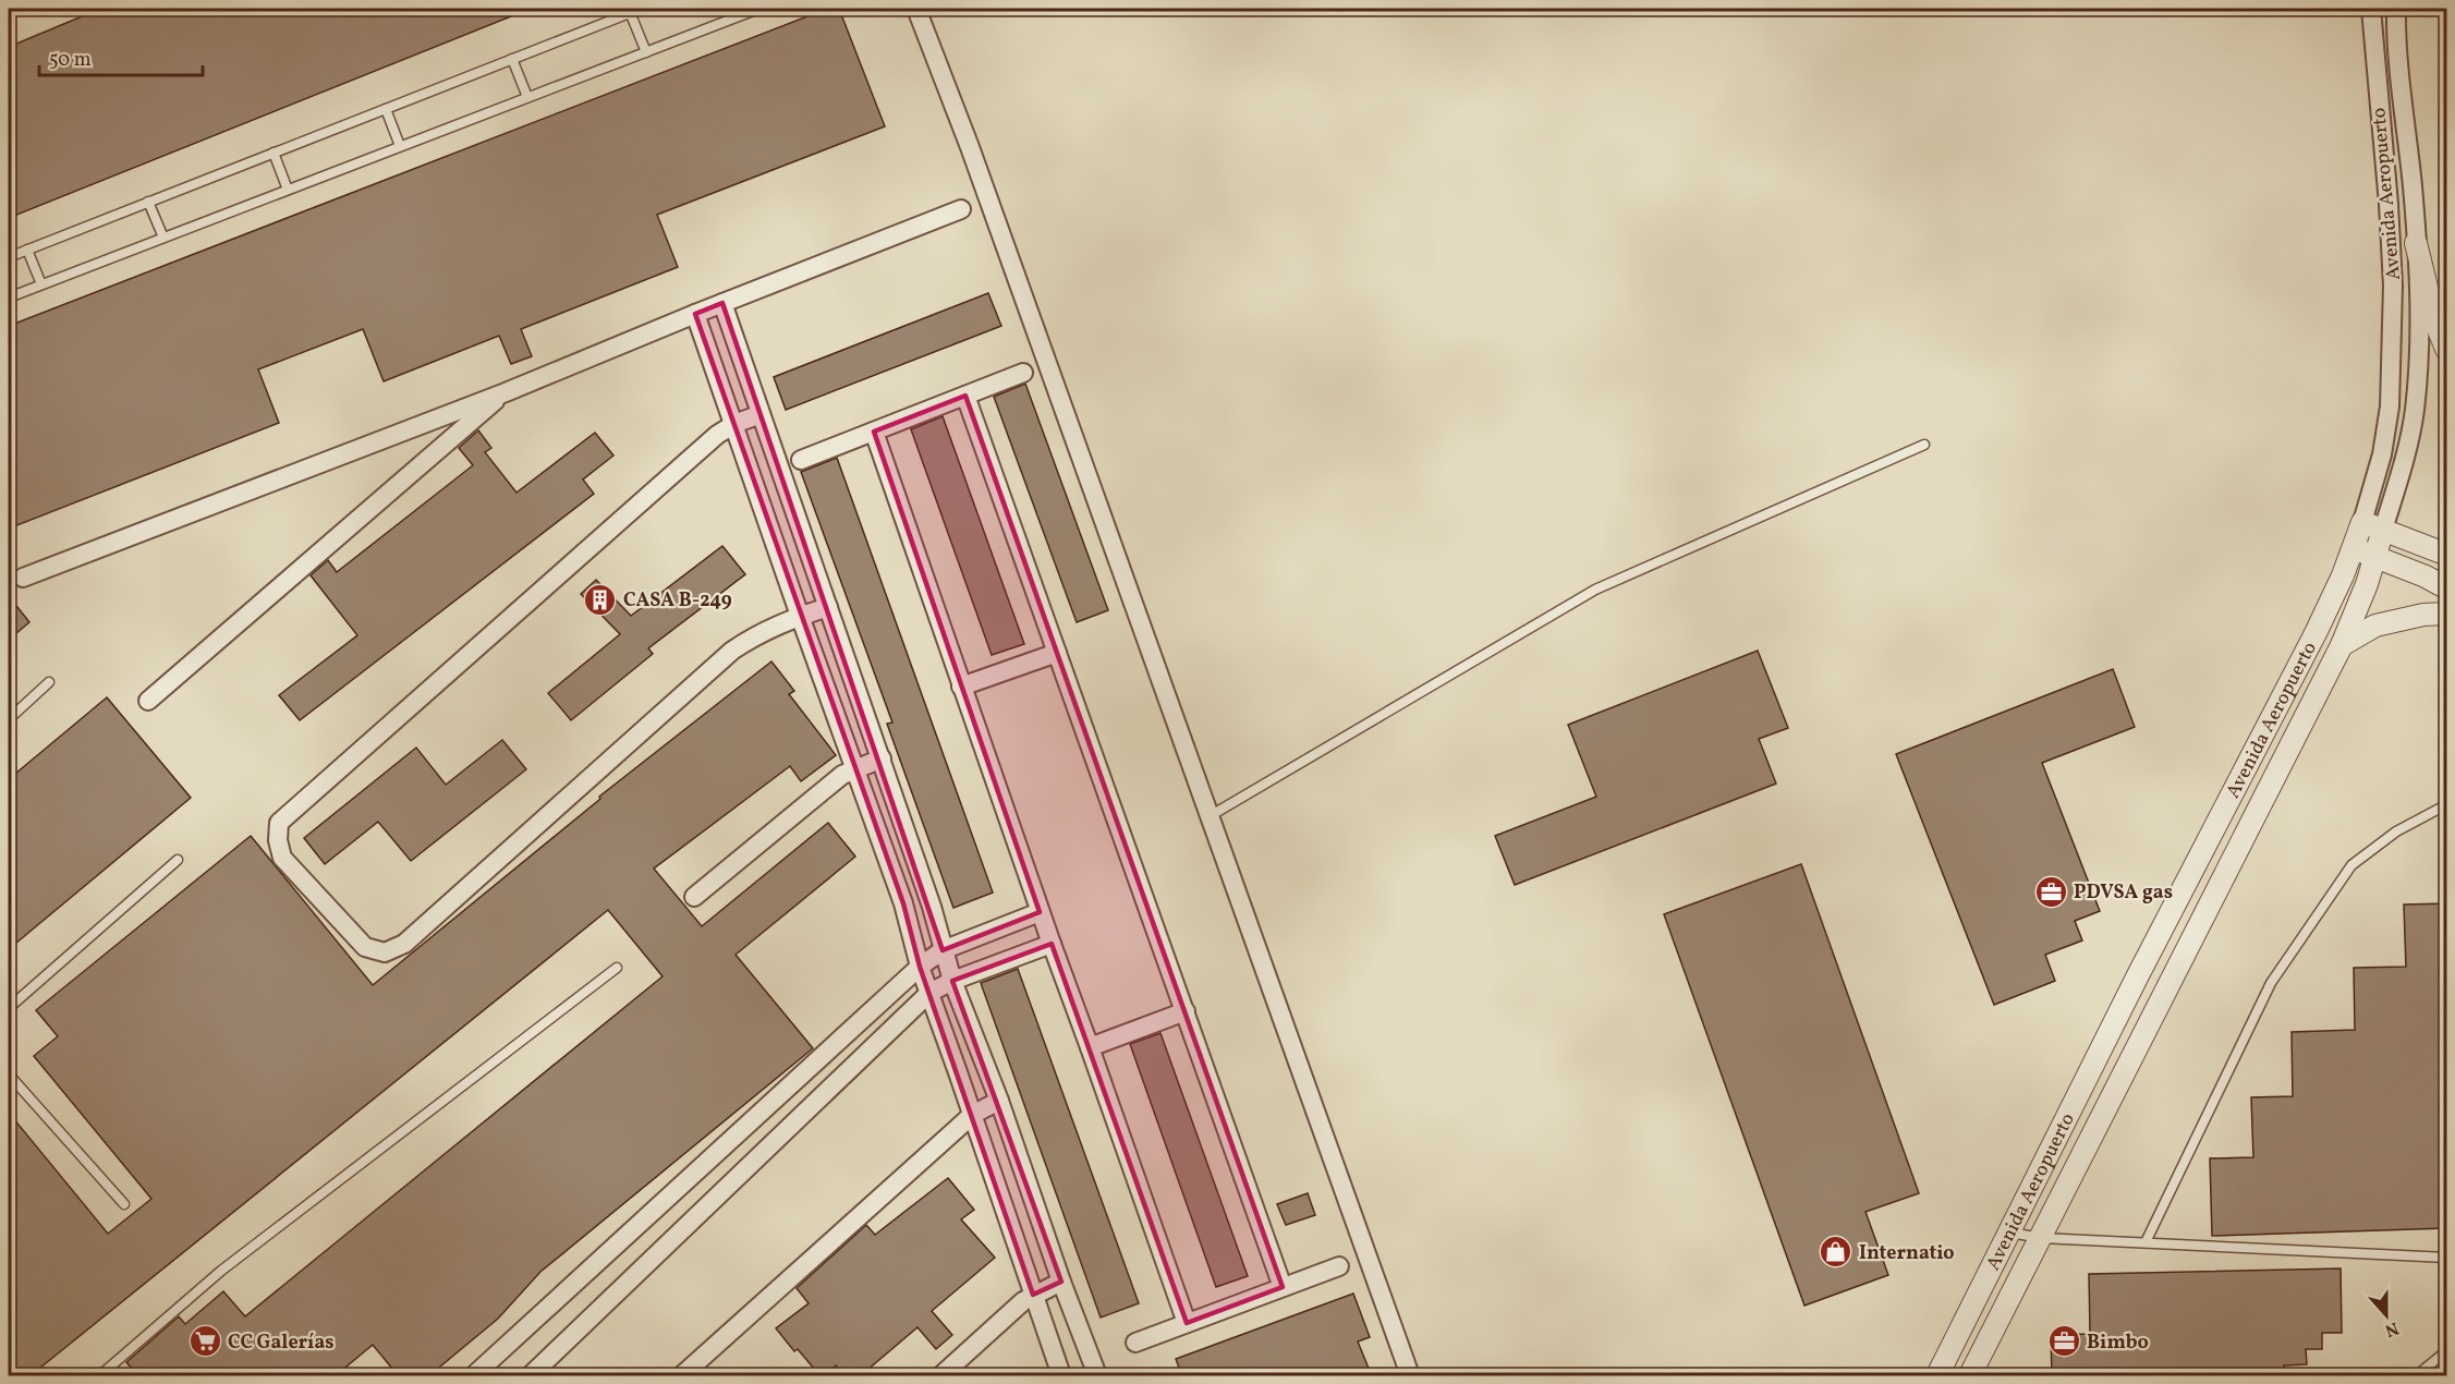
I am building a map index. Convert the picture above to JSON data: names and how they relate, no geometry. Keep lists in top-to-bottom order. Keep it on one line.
{"streets":{"street":["Avenida Aeropuerto"]},"places":{"building":["CASA B-249"],"office":["PDVSA gas","Bimbo"],"shop":["Internatio"],"supermarket":["CC Galerías"]},"scale_bar":"50 m","north":"bottom"}
